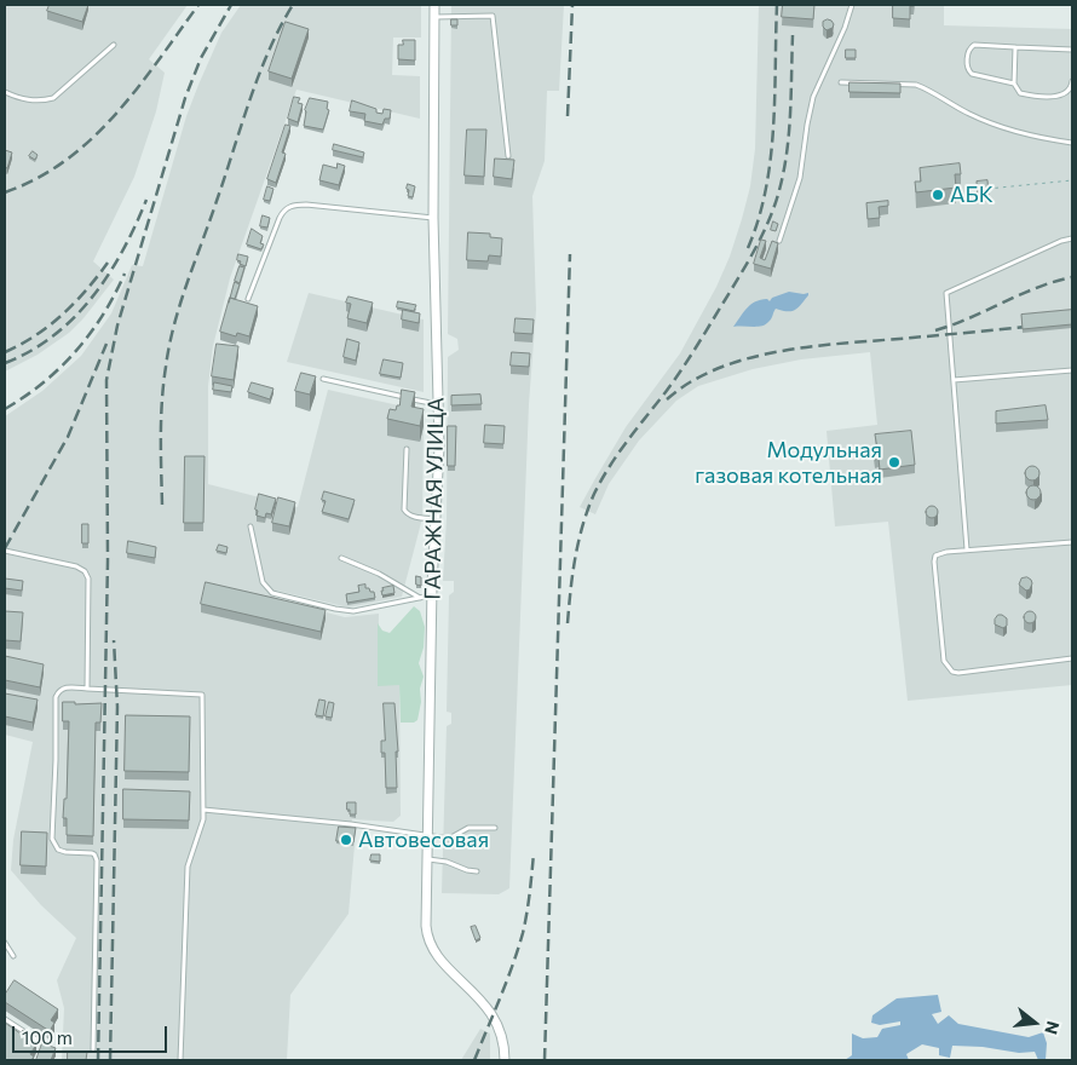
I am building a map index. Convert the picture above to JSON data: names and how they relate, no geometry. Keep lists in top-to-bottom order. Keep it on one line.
{"streets":{"street":["ГАРАЖНАЯ УЛИЦА"]},"places":["АБК","Модульная газовая котельная","Автовесовая"],"scale_bar":"100 m","north":"right"}
